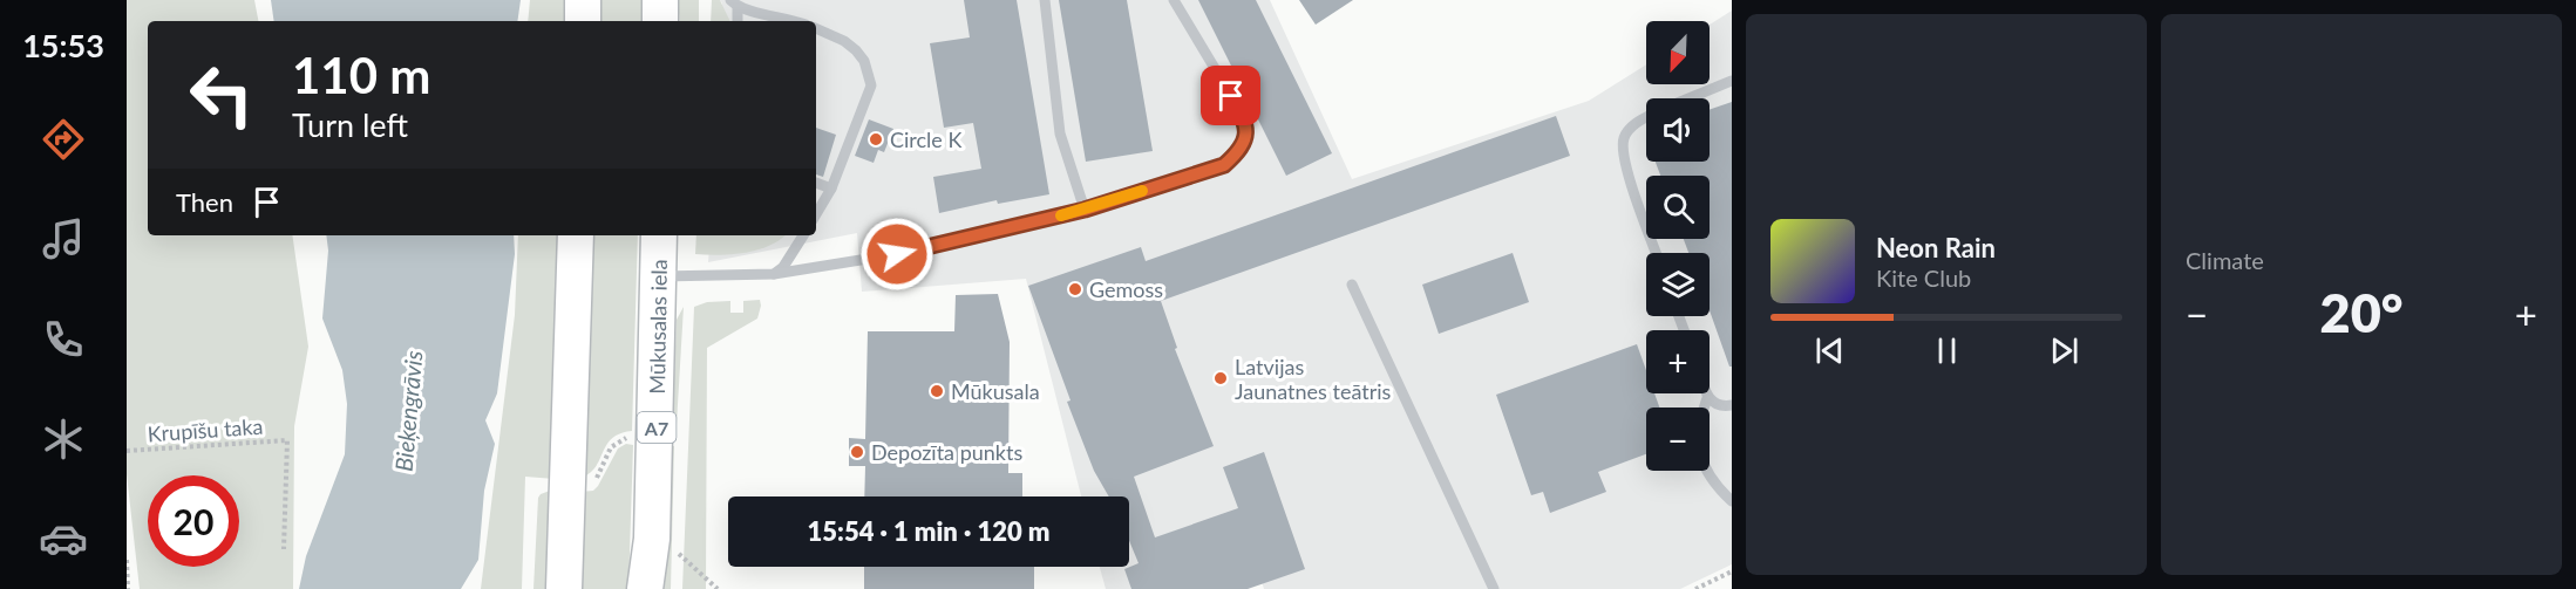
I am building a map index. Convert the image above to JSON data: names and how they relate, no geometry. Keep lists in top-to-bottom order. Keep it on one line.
{"streets":{"highway":["Mūkusalas iela","A7"],"path":["Krupīšu taka"]},"water":["Bieķengrāvis"],"places":["Circle K","Gemoss","Latvijas Jaunatnes teātris","Mūkusala","Depozīta punkts"],"north":"bottom left","page":{"tabs":"15:53","tile":"Climate","map_buttons":["+","−"],"turn":["110 m","Turn left"],"then":"Then","song":["Neon Rain","Kite Club"],"heat":["−","20°","+"],"limit":"20","trip":"15:54 · 1 min · 120 m"}}
